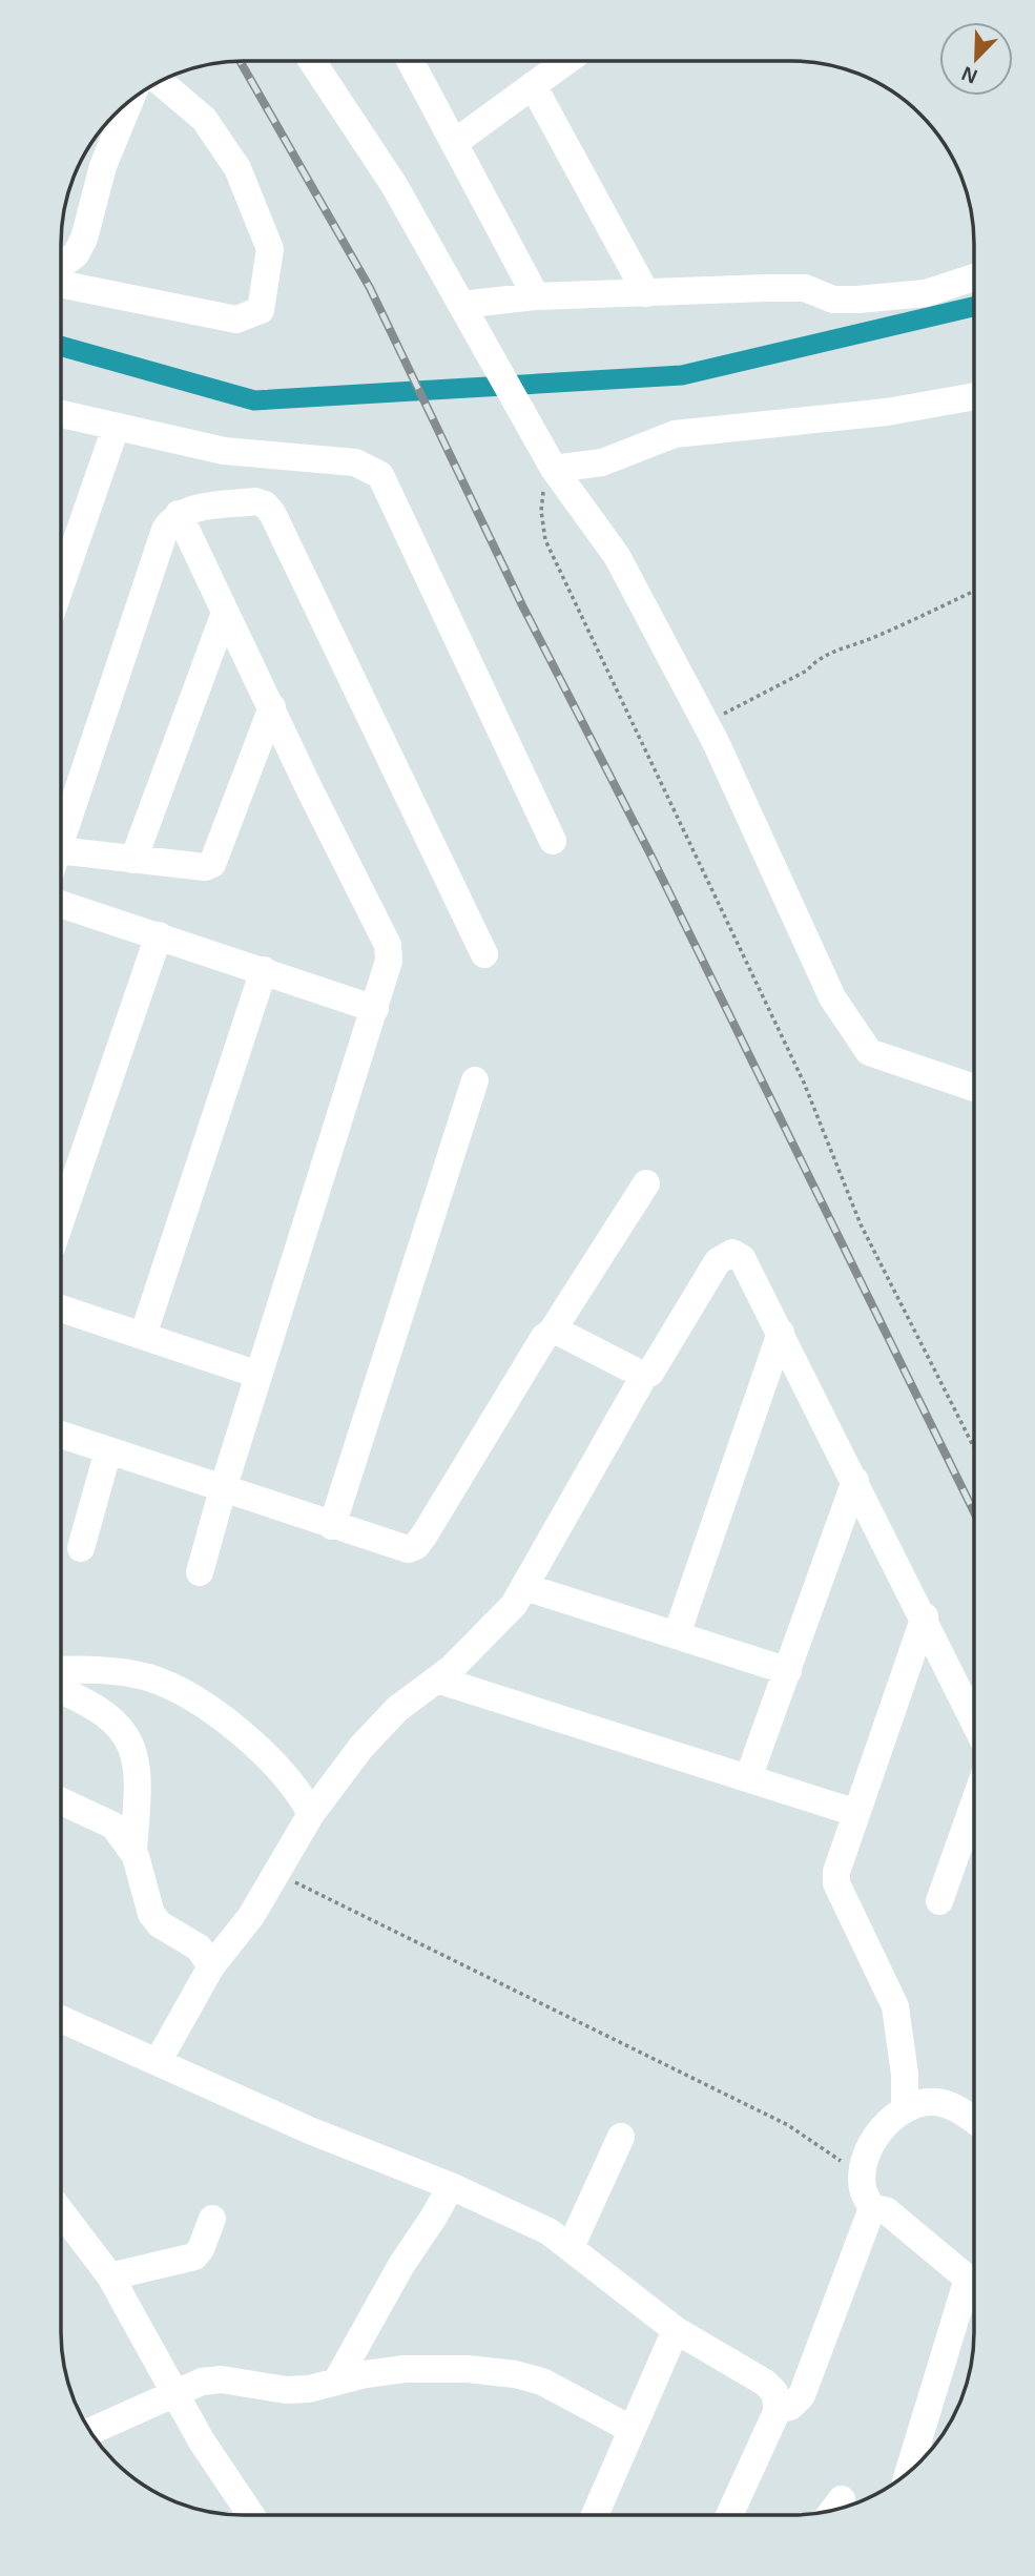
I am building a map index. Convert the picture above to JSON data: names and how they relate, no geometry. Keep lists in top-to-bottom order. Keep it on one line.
{"north":"bottom left"}
